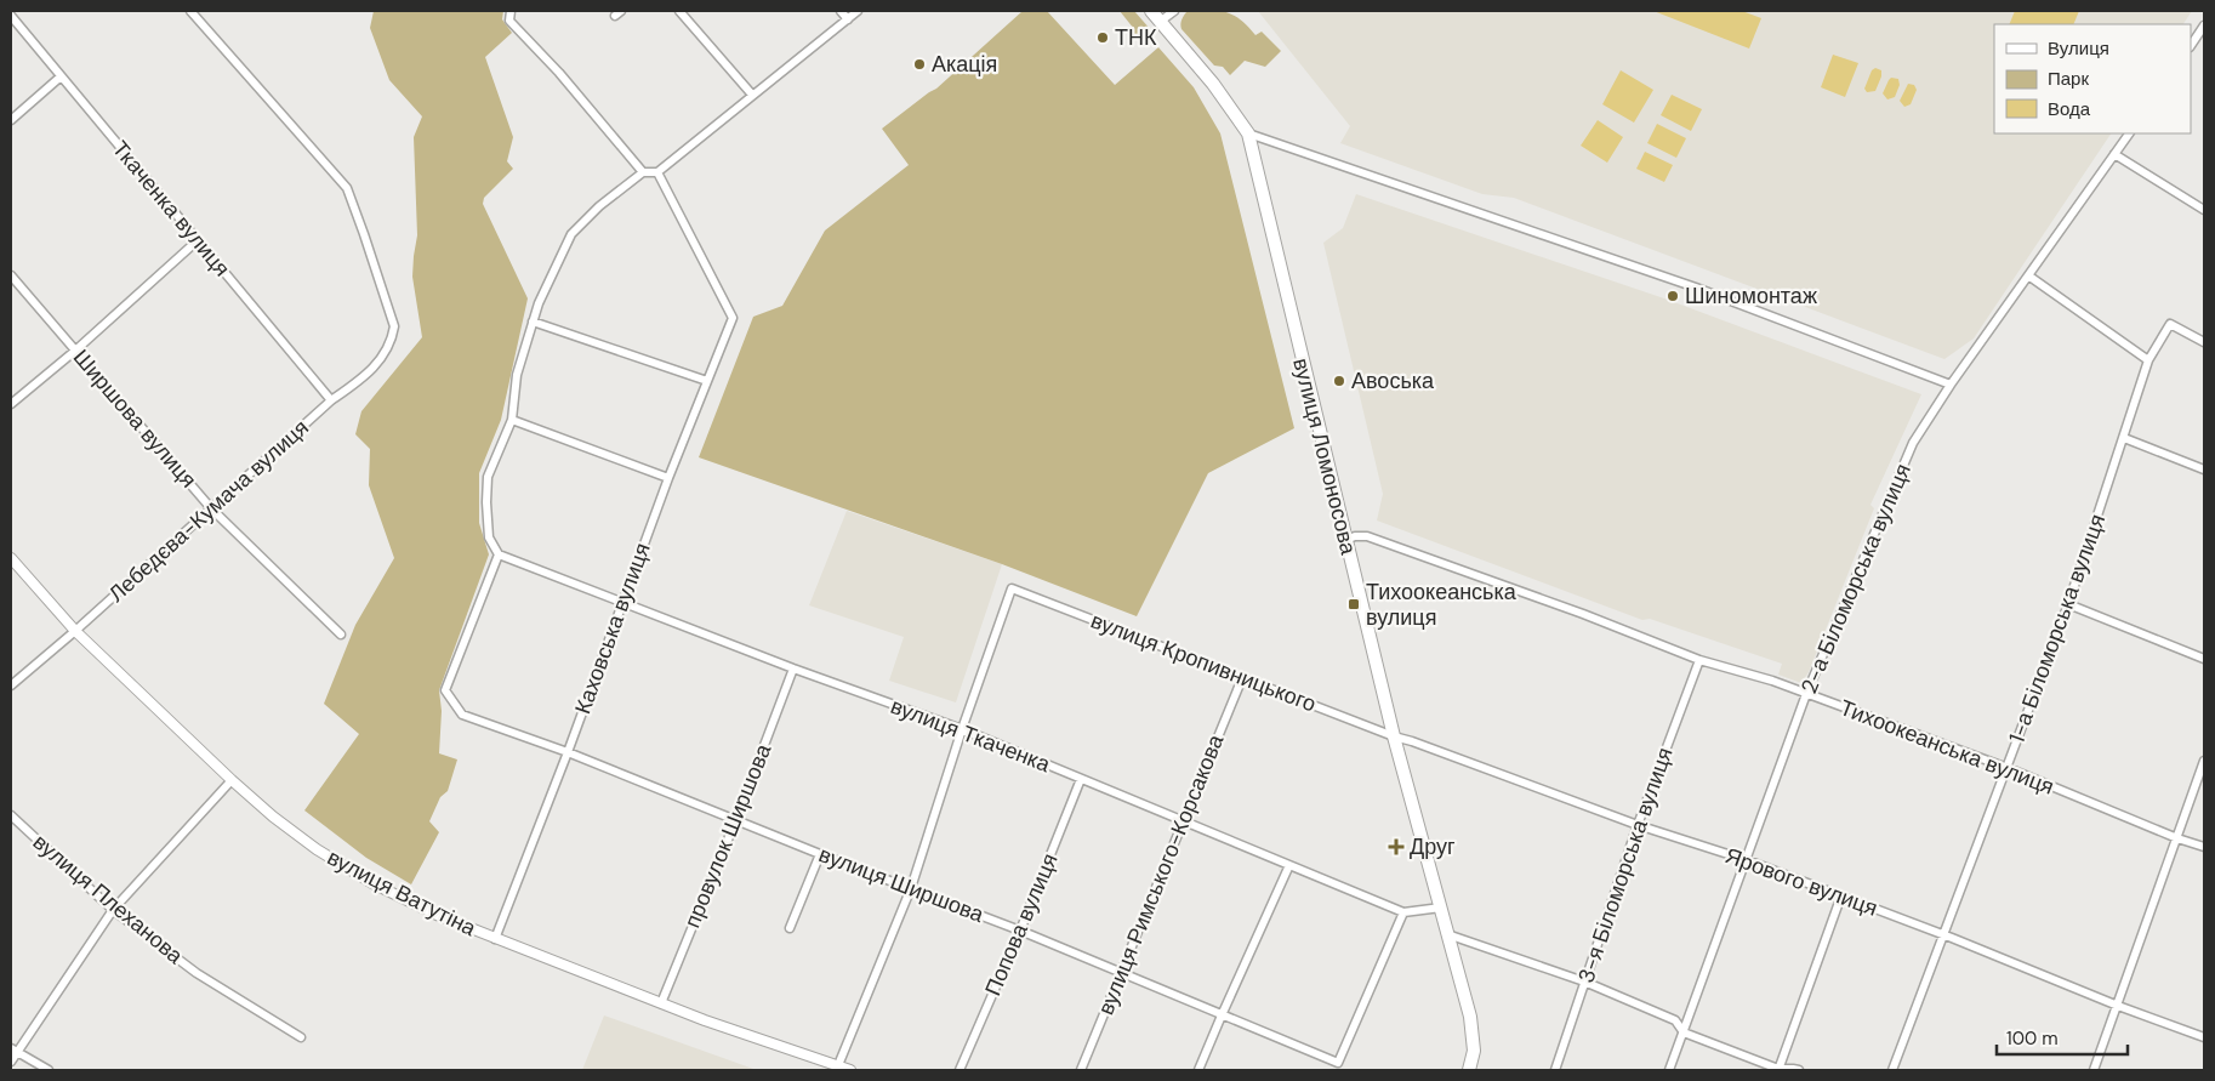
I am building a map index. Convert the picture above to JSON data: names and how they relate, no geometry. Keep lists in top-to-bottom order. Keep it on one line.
{"streets":{"main road":["вулиця Ломоносова"],"street":["Ткаченка вулиця","Ширшова вулиця","Лебедєва-Кумача вулиця","2-а Біломорська вулиця","Каховська вулиця","1-а Біломорська вулиця","вулиця Кропивницького","вулиця Ткаченка","Тихоокеанська вулиця","провулок Ширшова","3-я Біломорська вулиця","вулиця Римського-Корсакова","Ярового вулиця","вулиця Ширшова","вулиця Ватутіна","вулиця Плеханова","Попова вулиця"]},"crossings":[["Ткаченка вулиця","Лебедєва-Кумача вулиця"],["Ширшова вулиця","Лебедєва-Кумача вулиця"],["вулиця Ломоносова","вулиця Кропивницького"],["вулиця Ломоносова","вулиця Ткаченка"],["вулиця Ломоносова","Тихоокеанська вулиця"],["вулиця Ломоносова","Ярового вулиця"],["Лебедєва-Кумача вулиця","вулиця Ватутіна"],["2-а Біломорська вулиця","Тихоокеанська вулиця"],["2-а Біломорська вулиця","Ярового вулиця"],["Каховська вулиця","вулиця Ткаченка"],["Каховська вулиця","вулиця Ширшова"],["Каховська вулиця","вулиця Ватутіна"],["1-а Біломорська вулиця","Тихоокеанська вулиця"],["1-а Біломорська вулиця","Ярового вулиця"],["вулиця Кропивницького","вулиця Ткаченка"],["вулиця Кропивницького","вулиця Римського-Корсакова"],["вулиця Кропивницького","Ярового вулиця"],["вулиця Ткаченка","провулок Ширшова"],["вулиця Ткаченка","вулиця Римського-Корсакова"],["вулиця Ткаченка","вулиця Ширшова"],["вулиця Ткаченка","Попова вулиця"],["Тихоокеанська вулиця","3-я Біломорська вулиця"],["провулок Ширшова","вулиця Ширшова"],["провулок Ширшова","вулиця Ватутіна"],["3-я Біломорська вулиця","Ярового вулиця"],["вулиця Римського-Корсакова","вулиця Ширшова"],["вулиця Ширшова","Попова вулиця"]],"places":{"other":["ТНК","Акація","Шиномонтаж","Авоська"],"transit":["Тихоокеанська вулиця"],"health":["Друг"]},"legend":["Вулиця","Парк","Вода"],"scale_bar":"100 m"}
